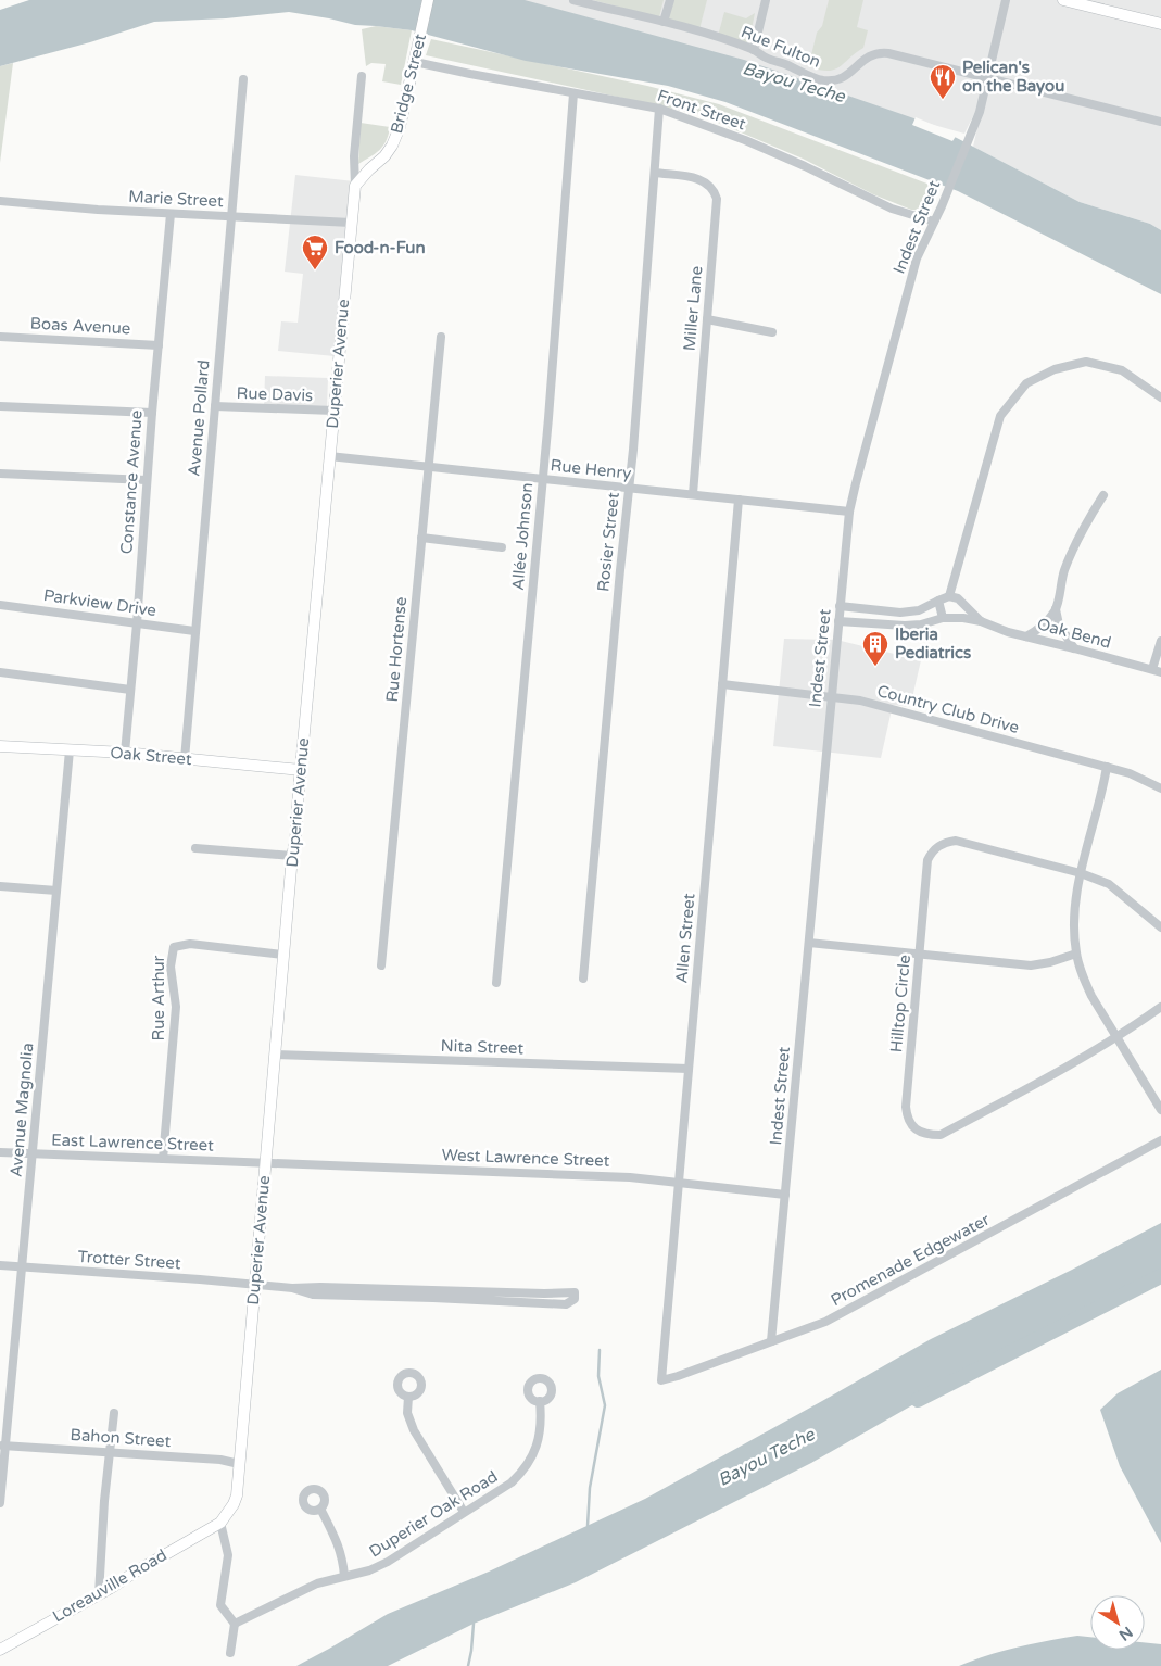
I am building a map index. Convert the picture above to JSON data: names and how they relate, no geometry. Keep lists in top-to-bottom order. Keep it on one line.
{"streets":{"main road":["Bridge Street","Duperier Avenue","Oak Street","Loreauville Road"],"street":["Rue Fulton","Front Street","Marie Street","Indest Street","Miller Lane","Boas Avenue","Rue Davis","Avenue Pollard","Rue Henry","Constance Avenue","Allée Johnson","Rosier Street","Parkview Drive","Oak Bend","Rue Hortense","Country Club Drive","Allen Street","Rue Arthur","Hilltop Circle","Nita Street","Avenue Magnolia","East Lawrence Street","West Lawrence Street","Trotter Street","Promenade Edgewater","Bahon Street","Duperier Oak Road"]},"crossings":[["Rue Fulton","Indest Street"],["Bridge Street","Front Street"],["Bridge Street","Duperier Avenue"],["Front Street","Indest Street"],["Front Street","Allée Johnson"],["Front Street","Rosier Street"],["Marie Street","Duperier Avenue"],["Marie Street","Avenue Pollard"],["Marie Street","Constance Avenue"],["Indest Street","Rue Henry"],["Indest Street","Oak Bend"],["Indest Street","Country Club Drive"],["Indest Street","West Lawrence Street"],["Indest Street","Promenade Edgewater"],["Miller Lane","Rue Henry"],["Miller Lane","Rosier Street"],["Boas Avenue","Constance Avenue"],["Duperier Avenue","Rue Davis"],["Duperier Avenue","Rue Henry"],["Duperier Avenue","Oak Street"],["Duperier Avenue","Rue Arthur"],["Duperier Avenue","Nita Street"],["Duperier Avenue","East Lawrence Street"],["Duperier Avenue","West Lawrence Street"],["Duperier Avenue","Trotter Street"],["Duperier Avenue","Bahon Street"],["Duperier Avenue","Loreauville Road"],["Rue Davis","Avenue Pollard"],["Avenue Pollard","Parkview Drive"],["Avenue Pollard","Oak Street"],["Rue Henry","Allée Johnson"],["Rue Henry","Rosier Street"],["Rue Henry","Rue Hortense"],["Rue Henry","Allen Street"],["Constance Avenue","Parkview Drive"],["Constance Avenue","Oak Street"],["Country Club Drive","Allen Street"],["Oak Street","Avenue Magnolia"],["Allen Street","Nita Street"],["Allen Street","West Lawrence Street"],["Allen Street","Promenade Edgewater"],["Rue Arthur","East Lawrence Street"],["Avenue Magnolia","East Lawrence Street"],["Avenue Magnolia","Trotter Street"],["Avenue Magnolia","Bahon Street"],["East Lawrence Street","West Lawrence Street"]],"water":["Bayou Teche"],"places":{"restaurant":["Pelican's on the Bayou"],"supermarket":["Food-n-Fun"],"building":["Iberia Pediatrics"]},"north":"bottom right"}
